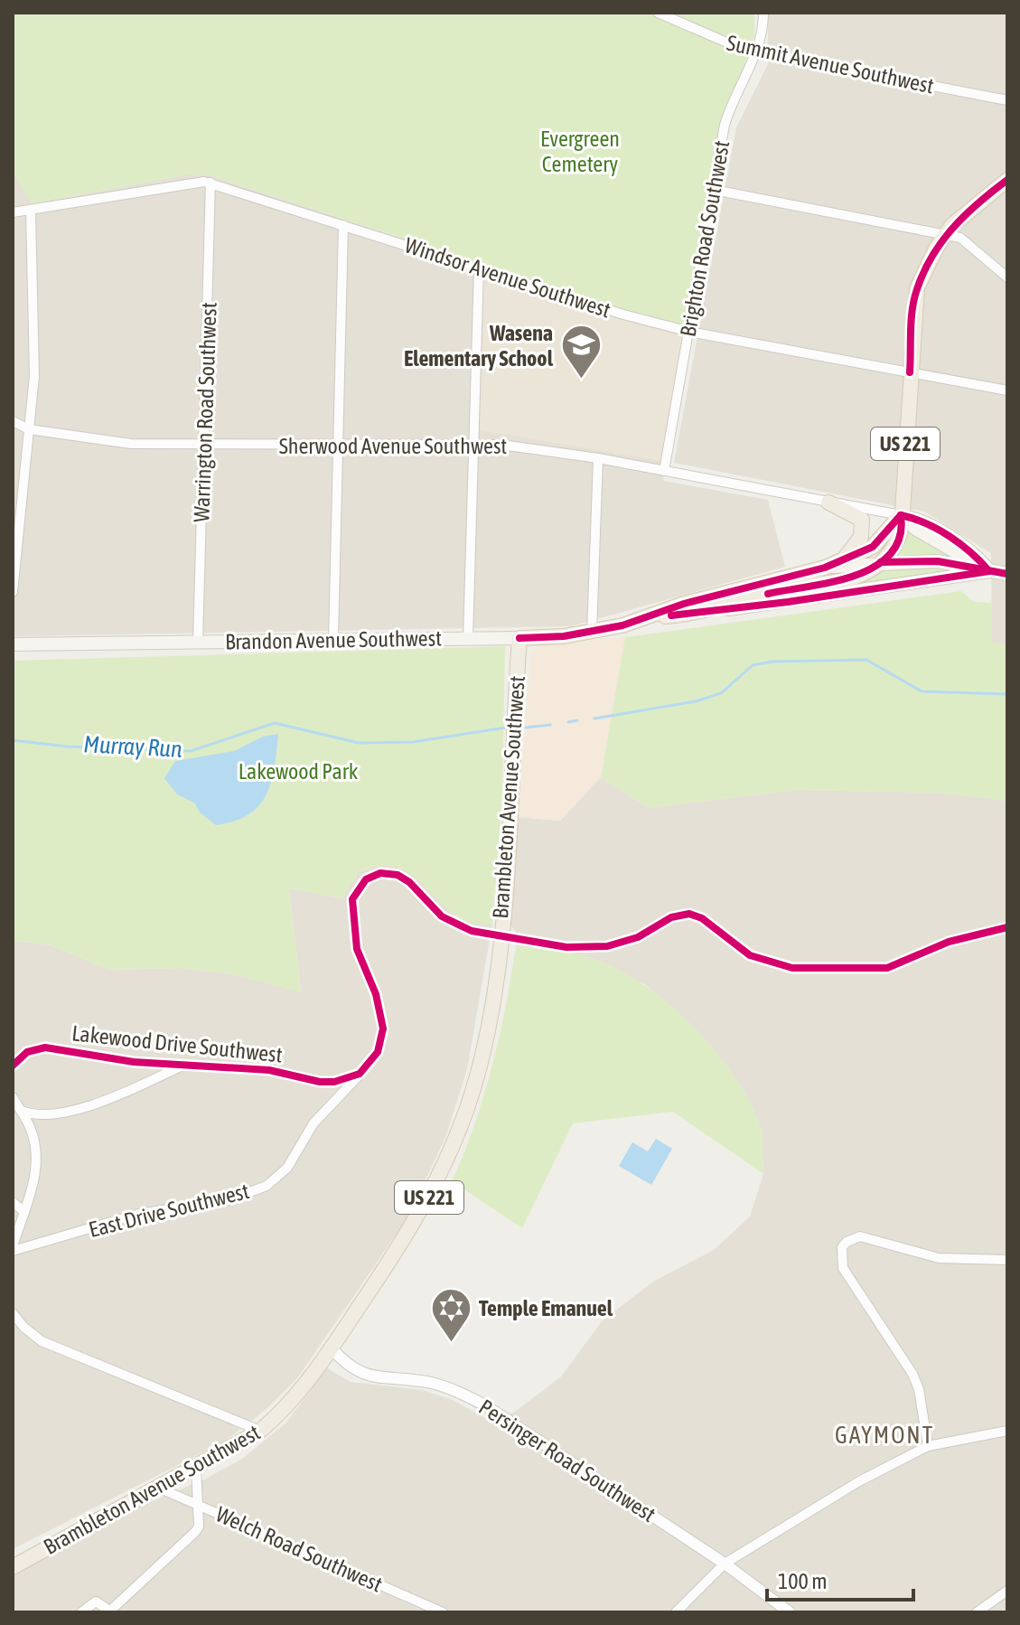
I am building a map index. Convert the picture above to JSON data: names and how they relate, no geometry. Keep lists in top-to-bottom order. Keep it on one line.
{"streets":{"main road":["US 221","Sherwood Avenue Southwest","Brandon Avenue Southwest","Brambleton Avenue Southwest"],"street":["Summit Avenue Southwest","Brighton Road Southwest","Windsor Avenue Southwest","Warrington Road Southwest","Lakewood Drive Southwest","East Drive Southwest","Persinger Road Southwest","Welch Road Southwest"]},"crossings":[["Summit Avenue Southwest","Brighton Road Southwest"],["Brighton Road Southwest","Windsor Avenue Southwest"],["Brighton Road Southwest","Sherwood Avenue Southwest"],["Windsor Avenue Southwest","Warrington Road Southwest"],["Windsor Avenue Southwest","US 221"],["Warrington Road Southwest","Sherwood Avenue Southwest"],["Warrington Road Southwest","Brandon Avenue Southwest"],["US 221","Sherwood Avenue Southwest"],["US 221","Brandon Avenue Southwest"],["Sherwood Avenue Southwest","Brandon Avenue Southwest"],["Brandon Avenue Southwest","Brambleton Avenue Southwest"],["Brambleton Avenue Southwest","Persinger Road Southwest"],["Brambleton Avenue Southwest","Welch Road Southwest"],["Lakewood Drive Southwest","East Drive Southwest"]],"districts":["GAYMONT"],"water":["Murray Run"],"parks":["Evergreen Cemetery","Lakewood Park"],"places":{"school or university":["Wasena Elementary School"],"synagogue":["Temple Emanuel"]},"scale_bar":"100 m"}
